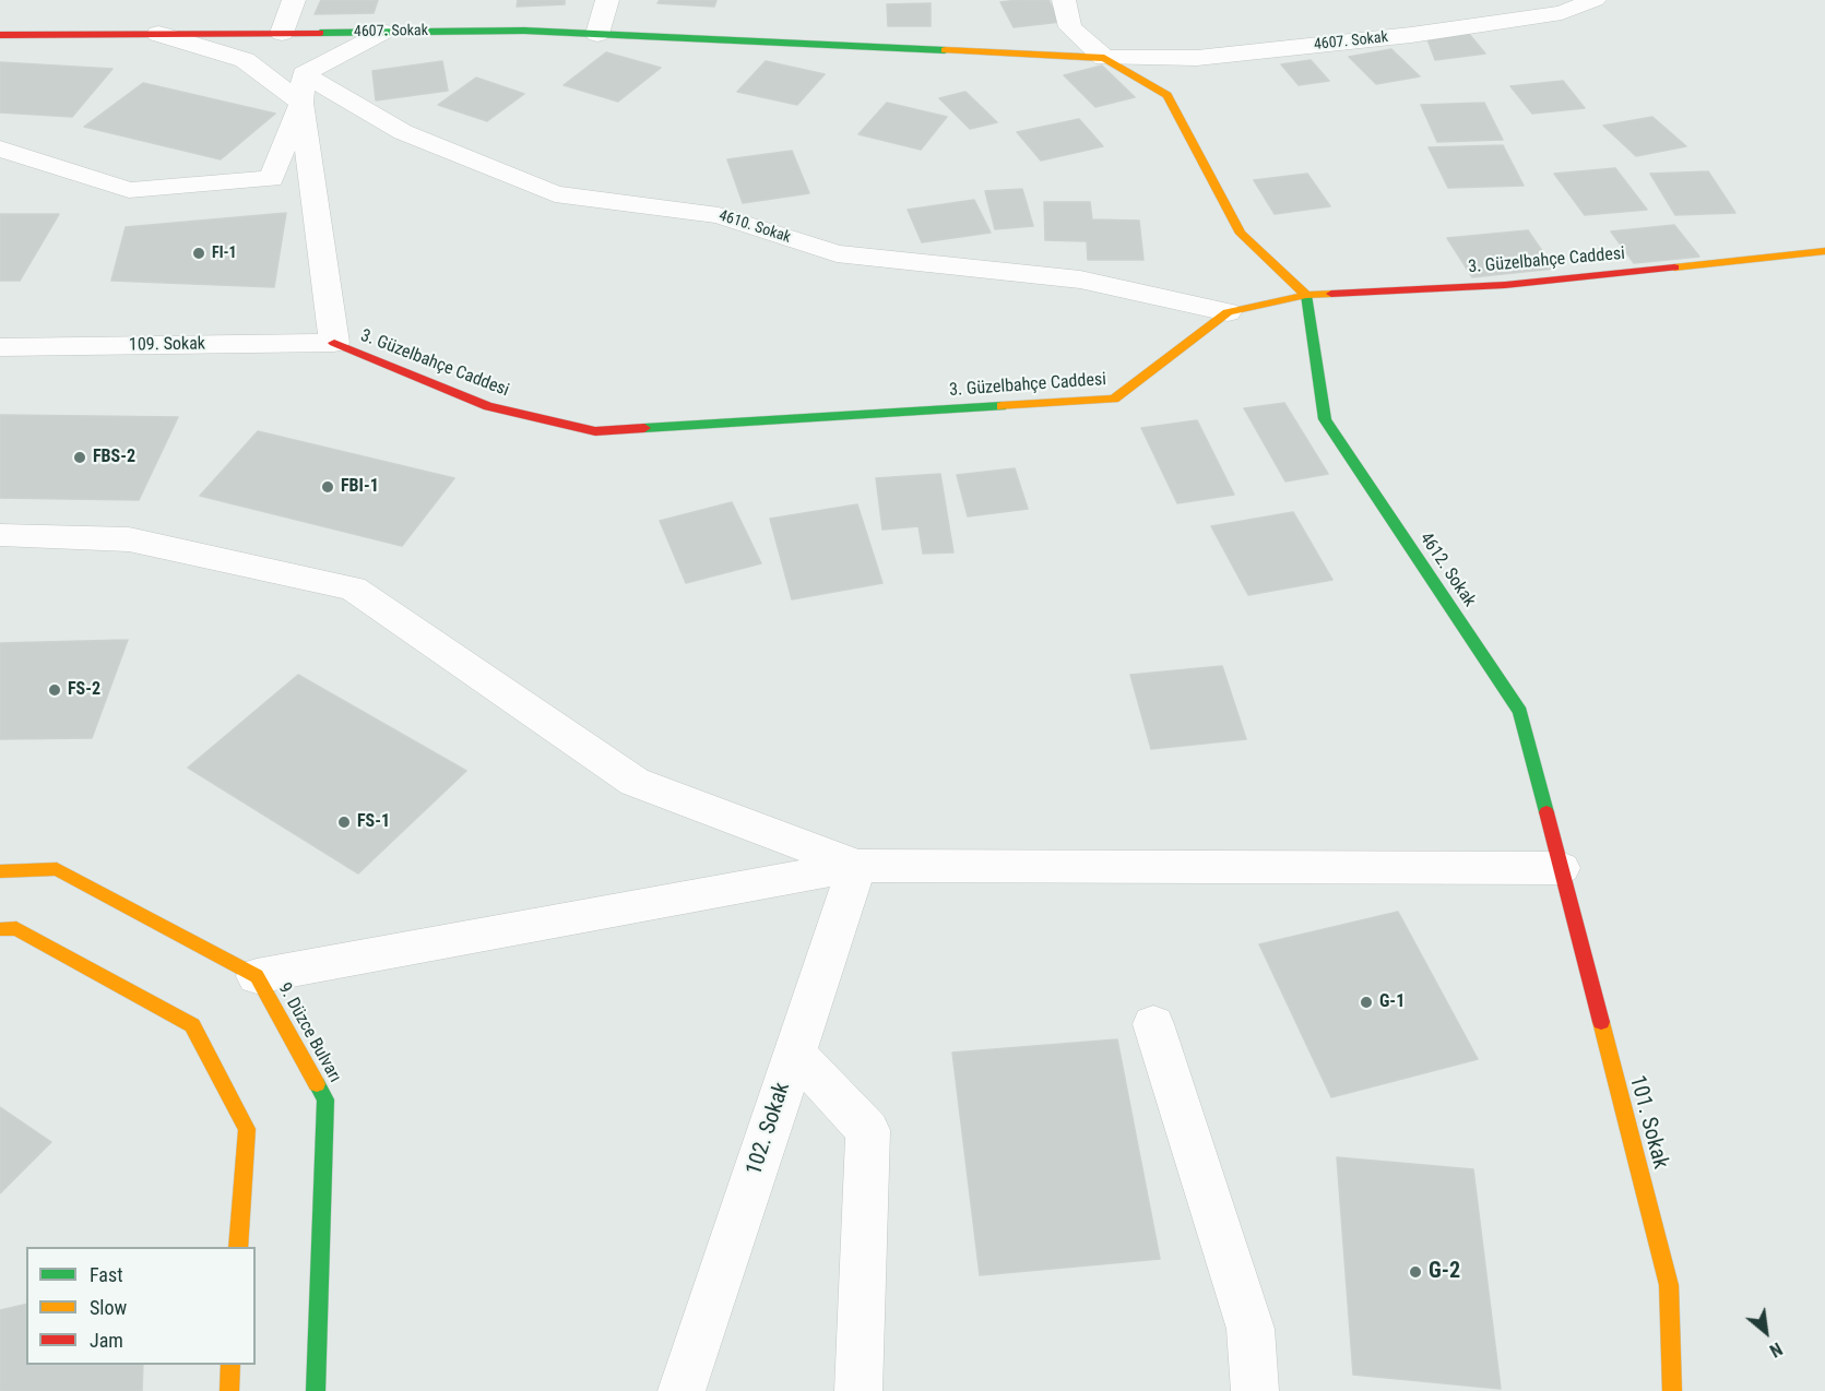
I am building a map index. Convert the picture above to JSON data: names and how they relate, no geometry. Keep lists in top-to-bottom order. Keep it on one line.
{"streets":{"street":["4607. Sokak","4610. Sokak","3. Güzelbahçe Caddesi","109. Sokak","4612. Sokak","9. Düzce Bulvarı","101. Sokak","102. Sokak"]},"crossings":[["4610. Sokak","3. Güzelbahçe Caddesi"],["3. Güzelbahçe Caddesi","109. Sokak"],["3. Güzelbahçe Caddesi","4612. Sokak"],["4612. Sokak","101. Sokak"]],"places":["FI-1","FBS-2","FBI-1","FS-2","FS-1","G-1","G-2"],"legend":["Fast","Slow","Jam"],"north":"bottom right"}
